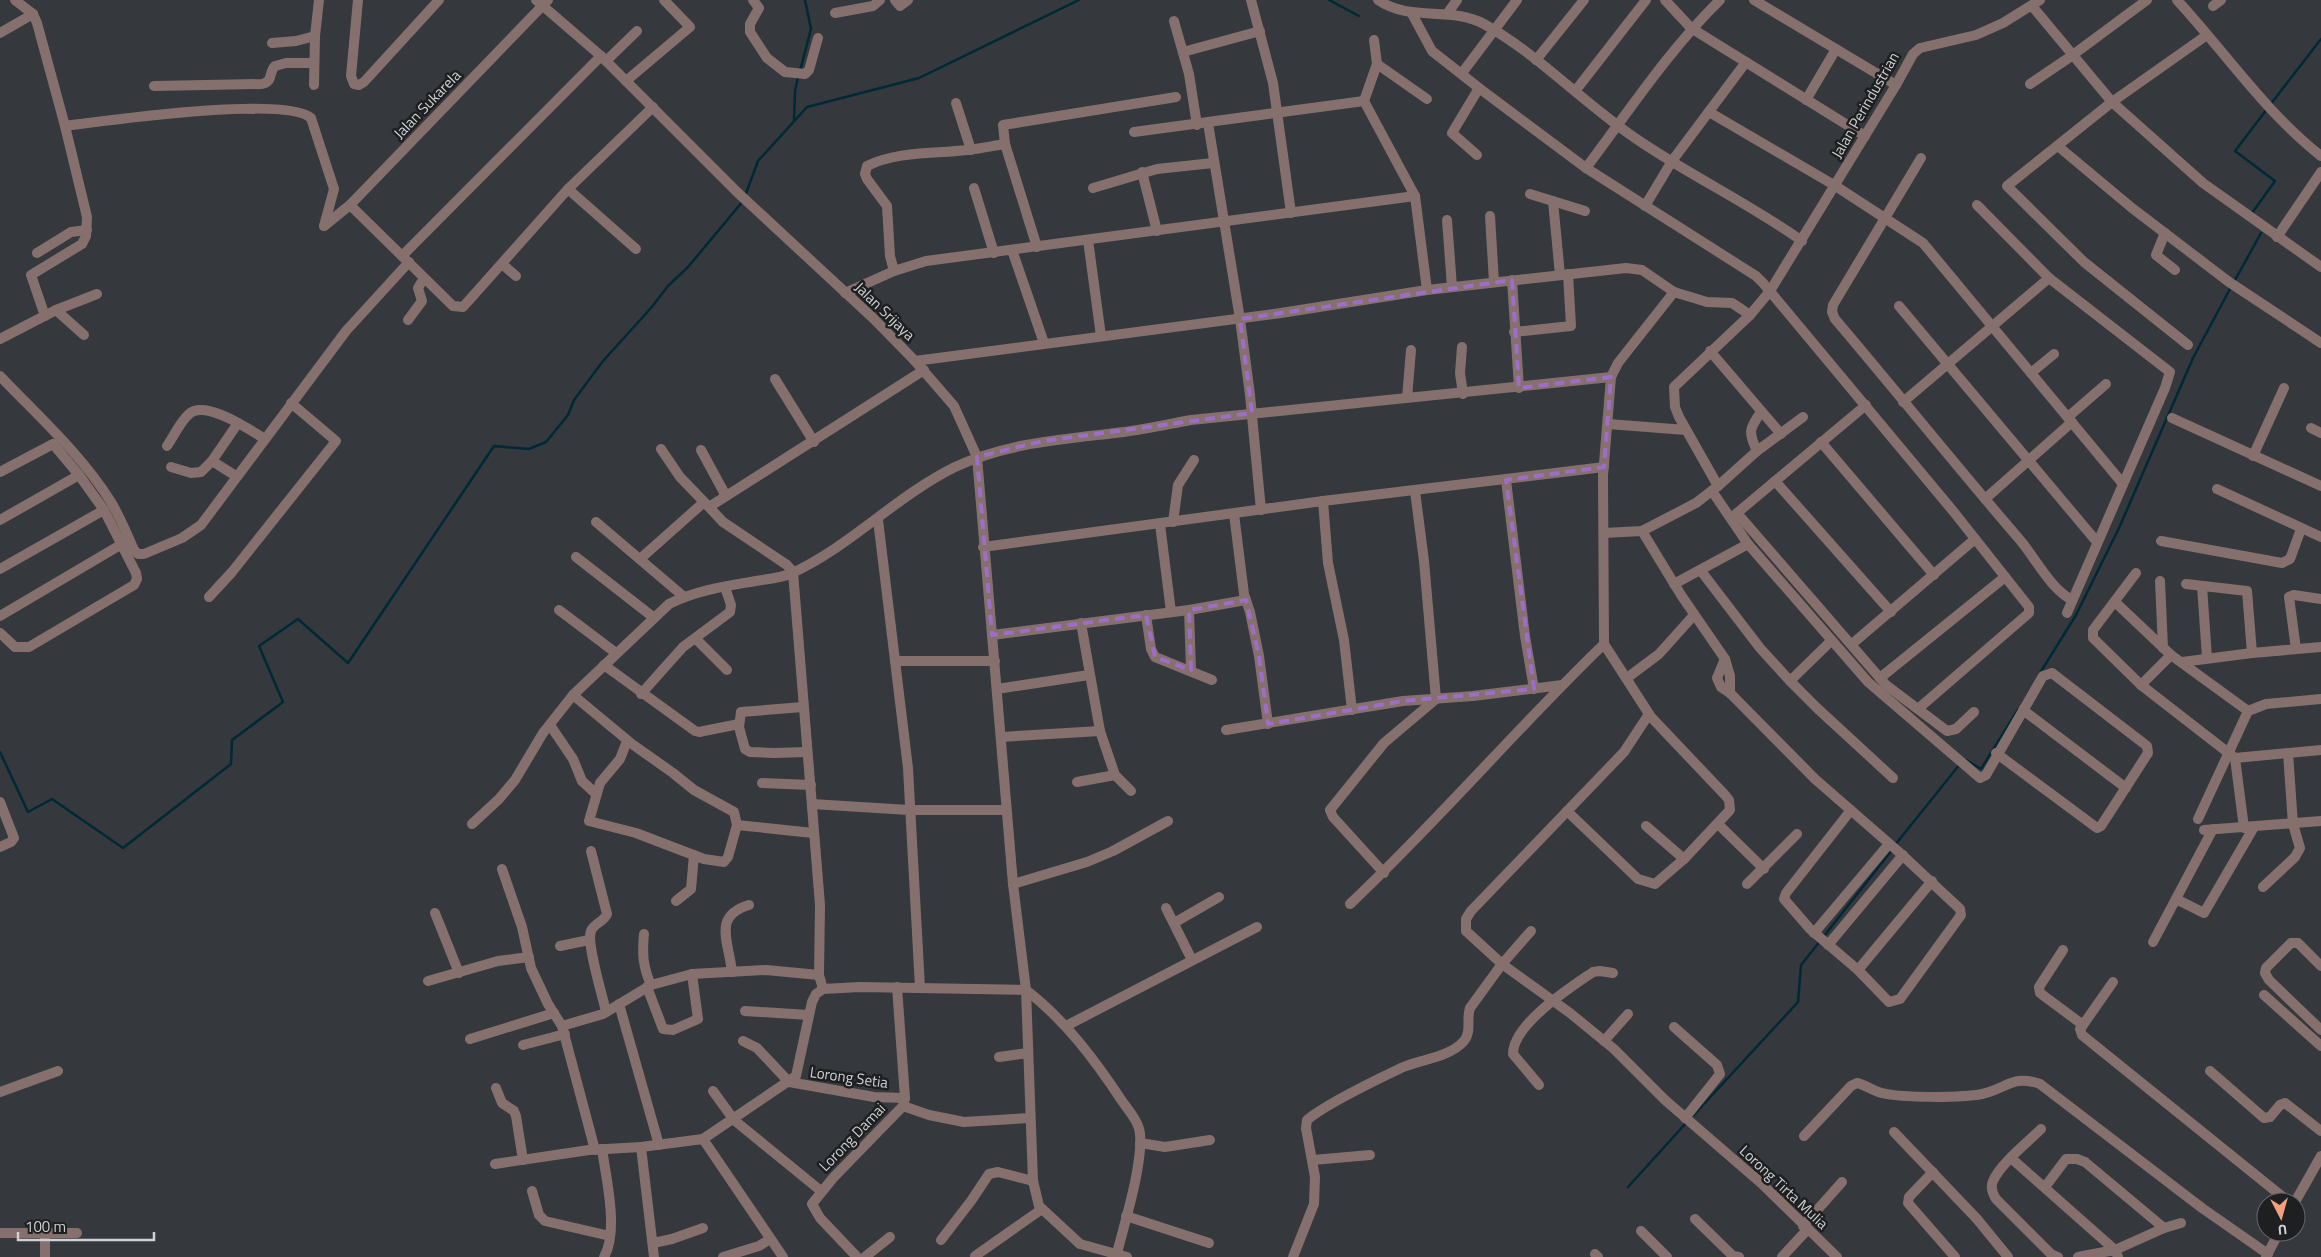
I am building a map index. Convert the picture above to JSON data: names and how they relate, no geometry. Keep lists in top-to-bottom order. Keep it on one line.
{"streets":{"street":["Jalan Sukarela","Jalan Perindustrian","Jalan Srijaya","Lorong Setia","Lorong Damai","Lorong Tirta Mulia"]},"crossings":[["Jalan Srijaya","Lorong Setia"],["Lorong Setia","Lorong Damai"]],"scale_bar":"100 m","north":"bottom"}
